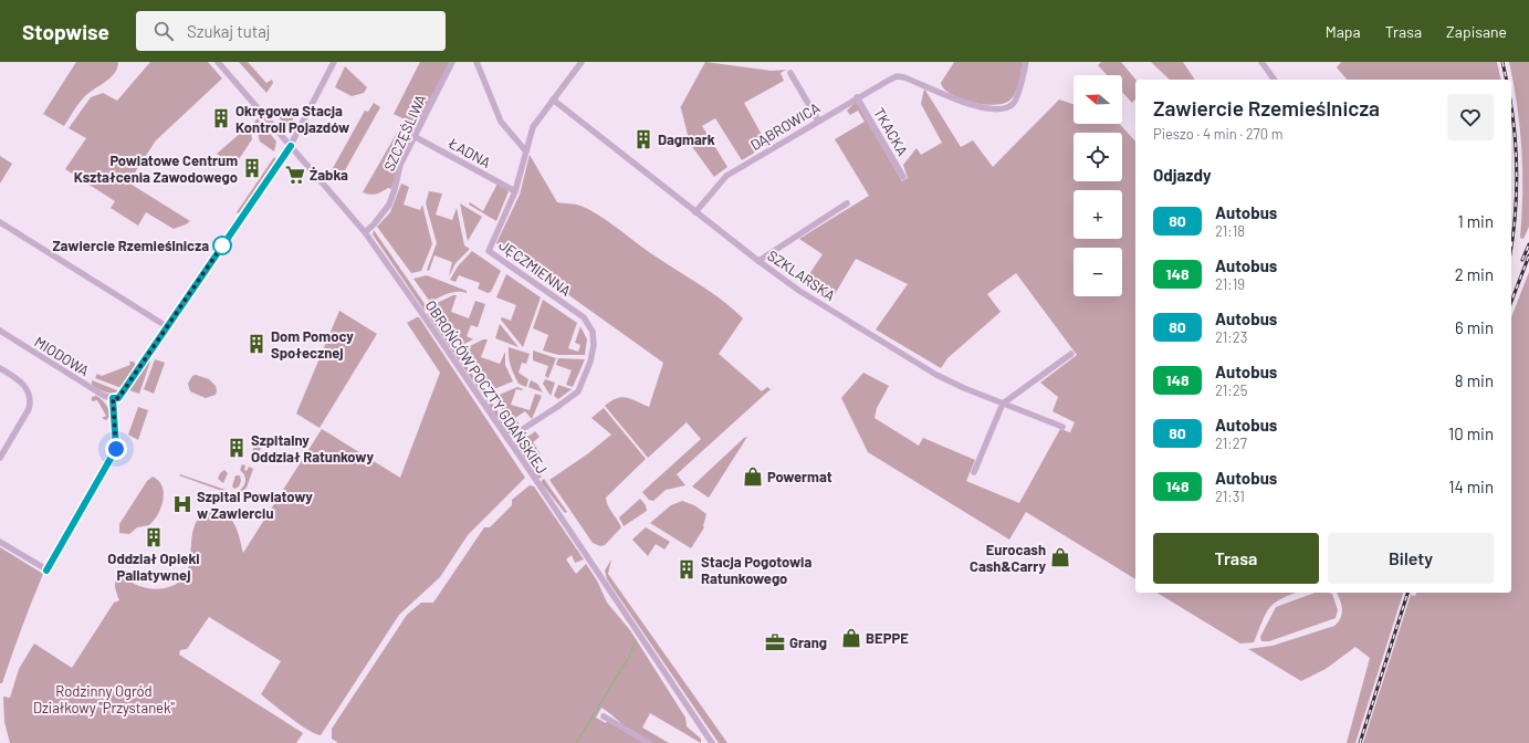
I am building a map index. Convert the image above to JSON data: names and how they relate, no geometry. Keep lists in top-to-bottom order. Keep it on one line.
{"streets":{"street":["DĄBROWICA","TKACKA","SZCZĘŚLIWA","ŁADNA","JĘCZMIENNA","SZKLARSKA","MIODOWA","OBROŃCÓW POCZTY GDAŃSKIEJ"]},"crossings":[["DĄBROWICA","TKACKA"],["DĄBROWICA","SZKLARSKA"],["SZCZĘŚLIWA","ŁADNA"],["SZCZĘŚLIWA","OBROŃCÓW POCZTY GDAŃSKIEJ"],["ŁADNA","JĘCZMIENNA"],["JĘCZMIENNA","SZKLARSKA"],["JĘCZMIENNA","OBROŃCÓW POCZTY GDAŃSKIEJ"]],"parks":["Rodzinny Ogród Działkowy \"Przystanek\""],"places":{"building":["Okręgowa Stacja Kontroli Pojazdów","Dagmark","Powiatowe Centrum Kształcenia Zawodowego","Dom Pomocy Społecznej","Szpitalny Oddział Ratunkowy","Oddział Opieki Paliatywnej","Stacja Pogotowia Ratunkowego"],"supermarket":["Żabka"],"other":["Zawiercie Rzemieślnicza"],"shop":["Powermat","Eurocash Cash&Carry","BEPPE"],"hospital":["Szpital Powiatowy w Zawierciu"],"office":["Grang"]},"lines":["bus line 80"],"north":"left","page":{"header":"Stopwise","search":"Szukaj tutaj","nav":["Mapa","Trasa","Zapisane"],"map_buttons":["+","−"],"heading":[["Zawiercie Rzemieślnicza","Pieszo · 4 min · 270 m"],"Odjazdy"],"list":[{"mark":"80","name":"Autobus","note":"21:18","value":"1 min"},{"mark":"148","name":"Autobus","note":"21:19","value":"2 min"},{"mark":"80","name":"Autobus","note":"21:23","value":"6 min"},{"mark":"148","name":"Autobus","note":"21:25","value":"8 min"},{"mark":"80","name":"Autobus","note":"21:27","value":"10 min"},{"mark":"148","name":"Autobus","note":"21:31","value":"14 min"}],"buttons":["Trasa","Bilety"]}}
